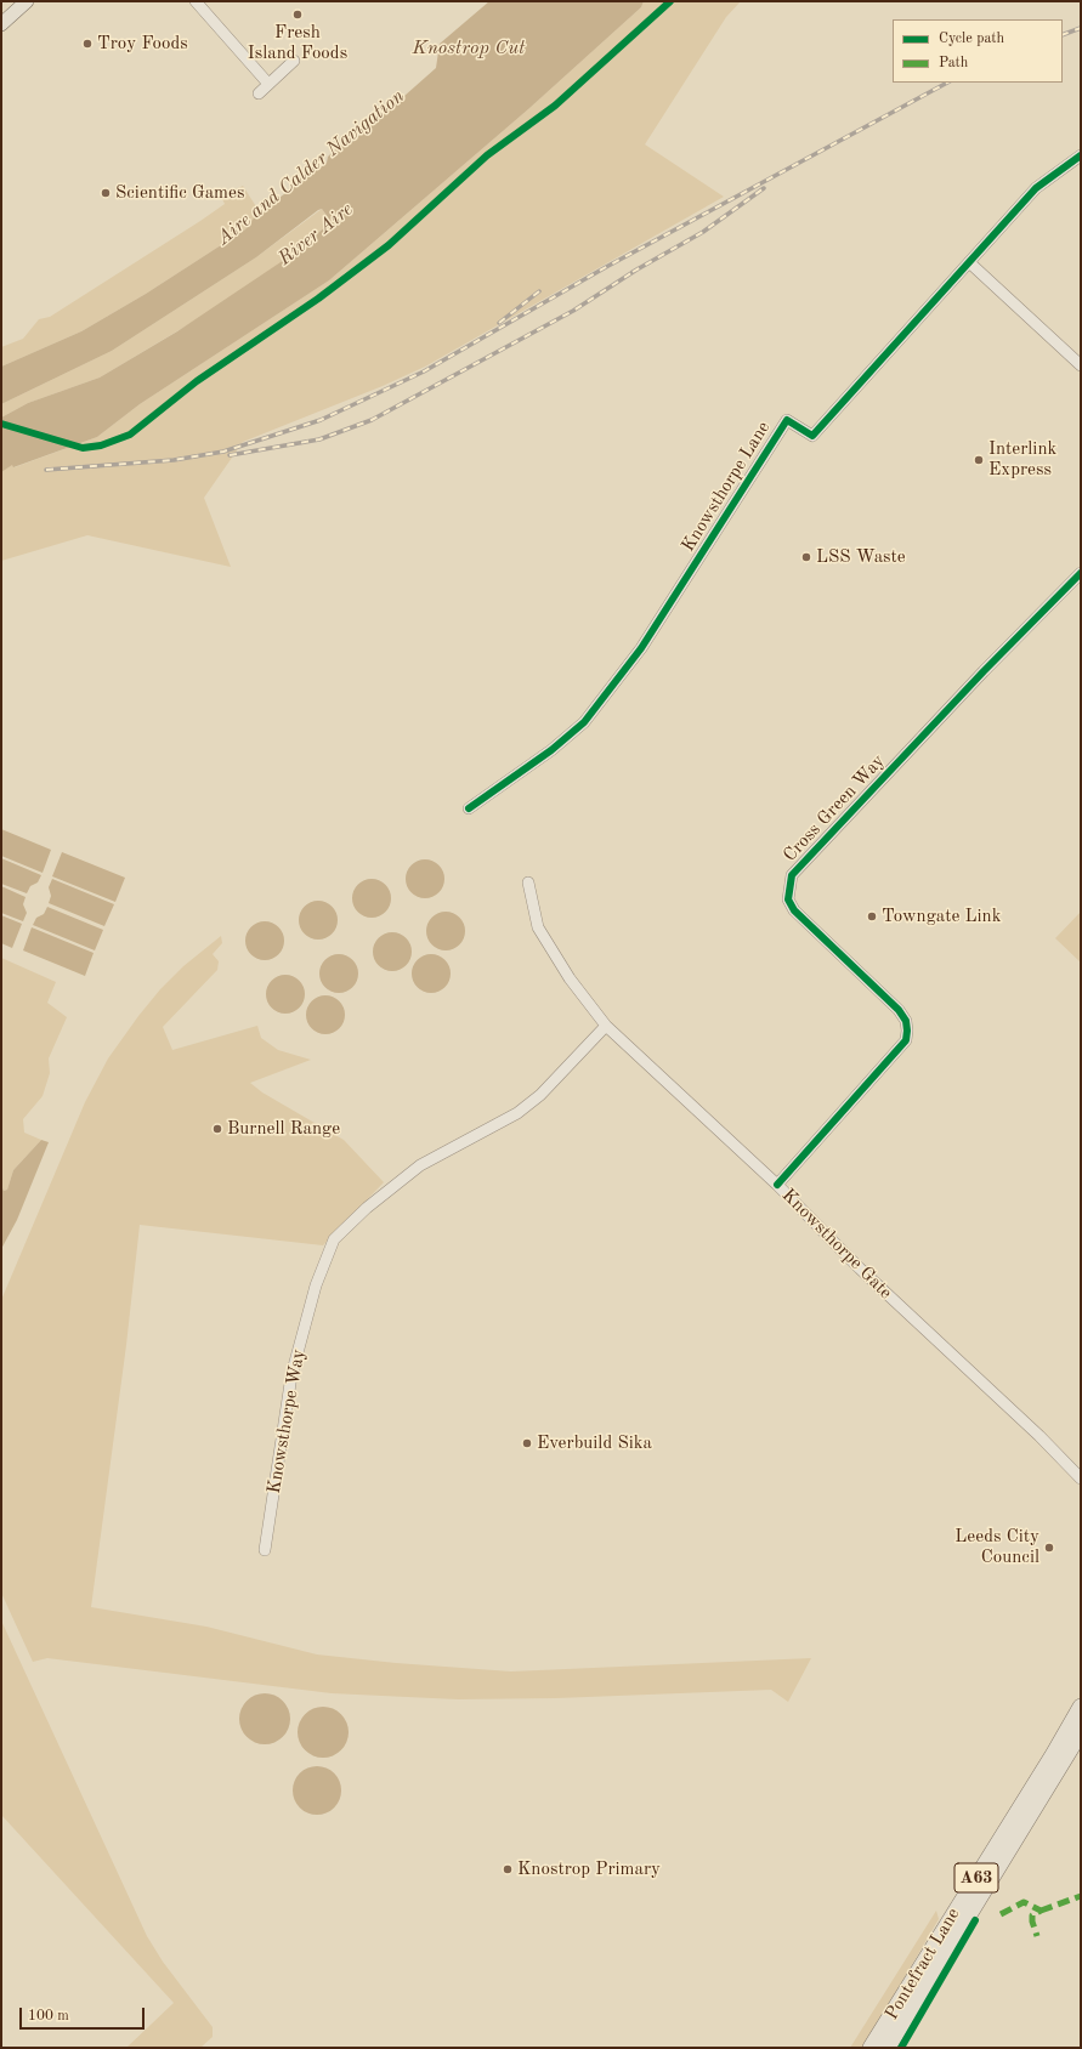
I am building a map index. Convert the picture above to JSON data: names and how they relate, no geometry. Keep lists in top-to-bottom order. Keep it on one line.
{"streets":{"highway":["A63","Pontefract Lane"],"street":["Knowsthorpe Lane","Cross Green Way","Knowsthorpe Gate","Knowsthorpe Way"]},"crossings":[["Cross Green Way","Knowsthorpe Gate"],["Knowsthorpe Gate","Knowsthorpe Way"]],"water":["Knostrop Cut","Aire and Calder Navigation","River Aire"],"places":["Fresh Island Foods","Troy Foods","Scientific Games","Interlink Express","LSS Waste","Towngate Link","Burnell Range","Everbuild Sika","Leeds City Council","Knostrop Primary"],"legend":["Cycle path","Path"],"scale_bar":"100 m"}
